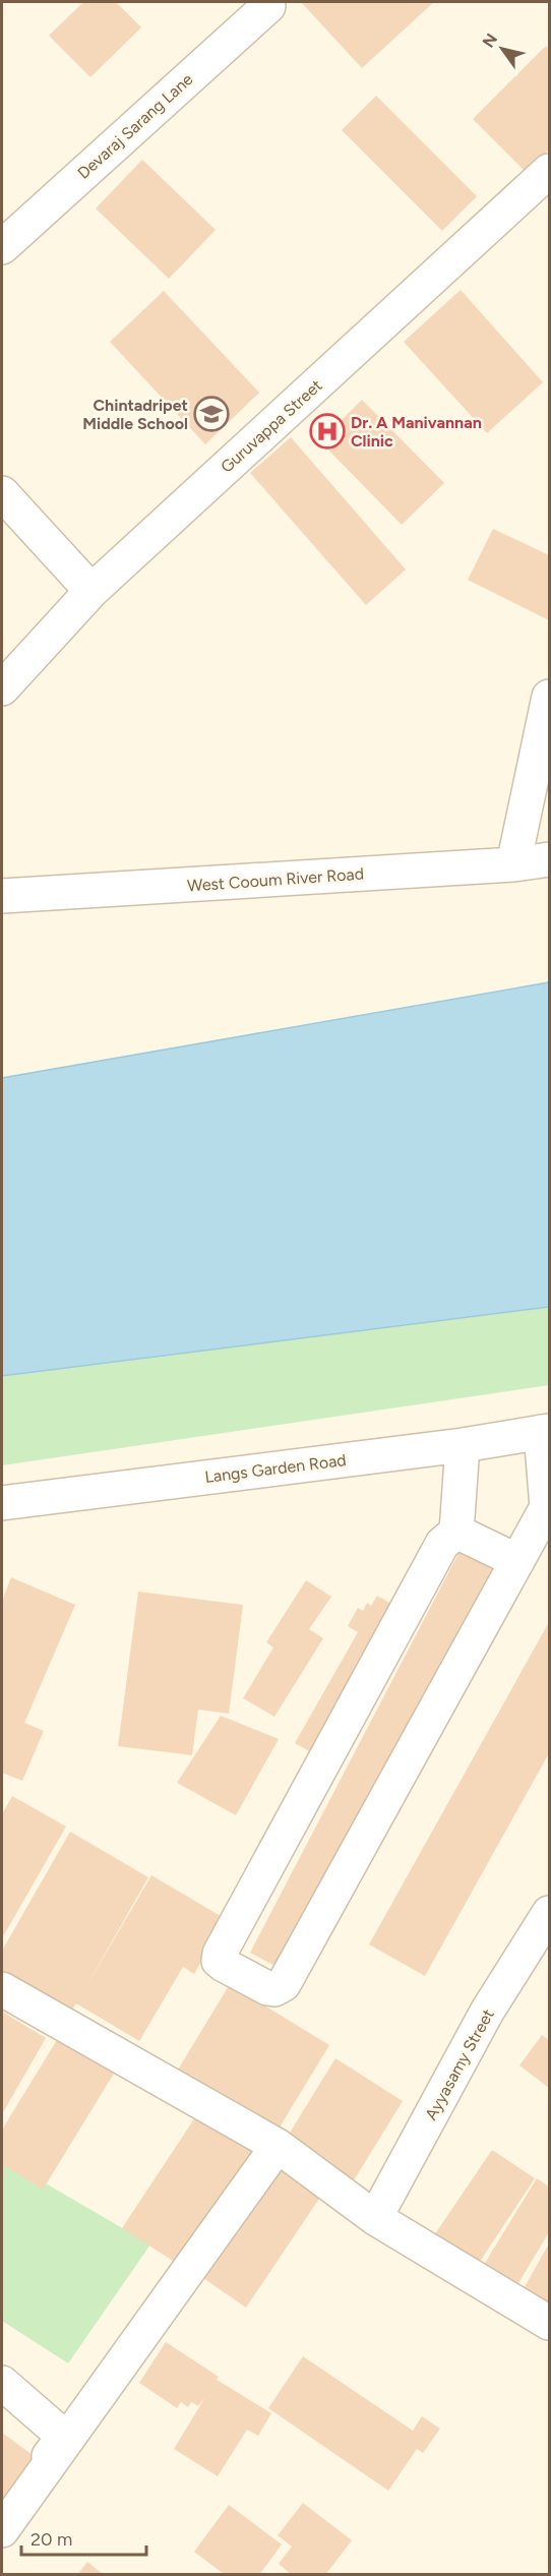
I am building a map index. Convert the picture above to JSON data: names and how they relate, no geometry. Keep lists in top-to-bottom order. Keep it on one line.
{"streets":{"street":["Devaraj Sarang Lane","Guruvappa Street","West Cooum River Road","Langs Garden Road","Ayyasamy Street"]},"places":{"school or university":["Chintadripet Middle School"],"hospital":["Dr. A Manivannan Clinic"]},"scale_bar":"20 m","north":"top left"}
